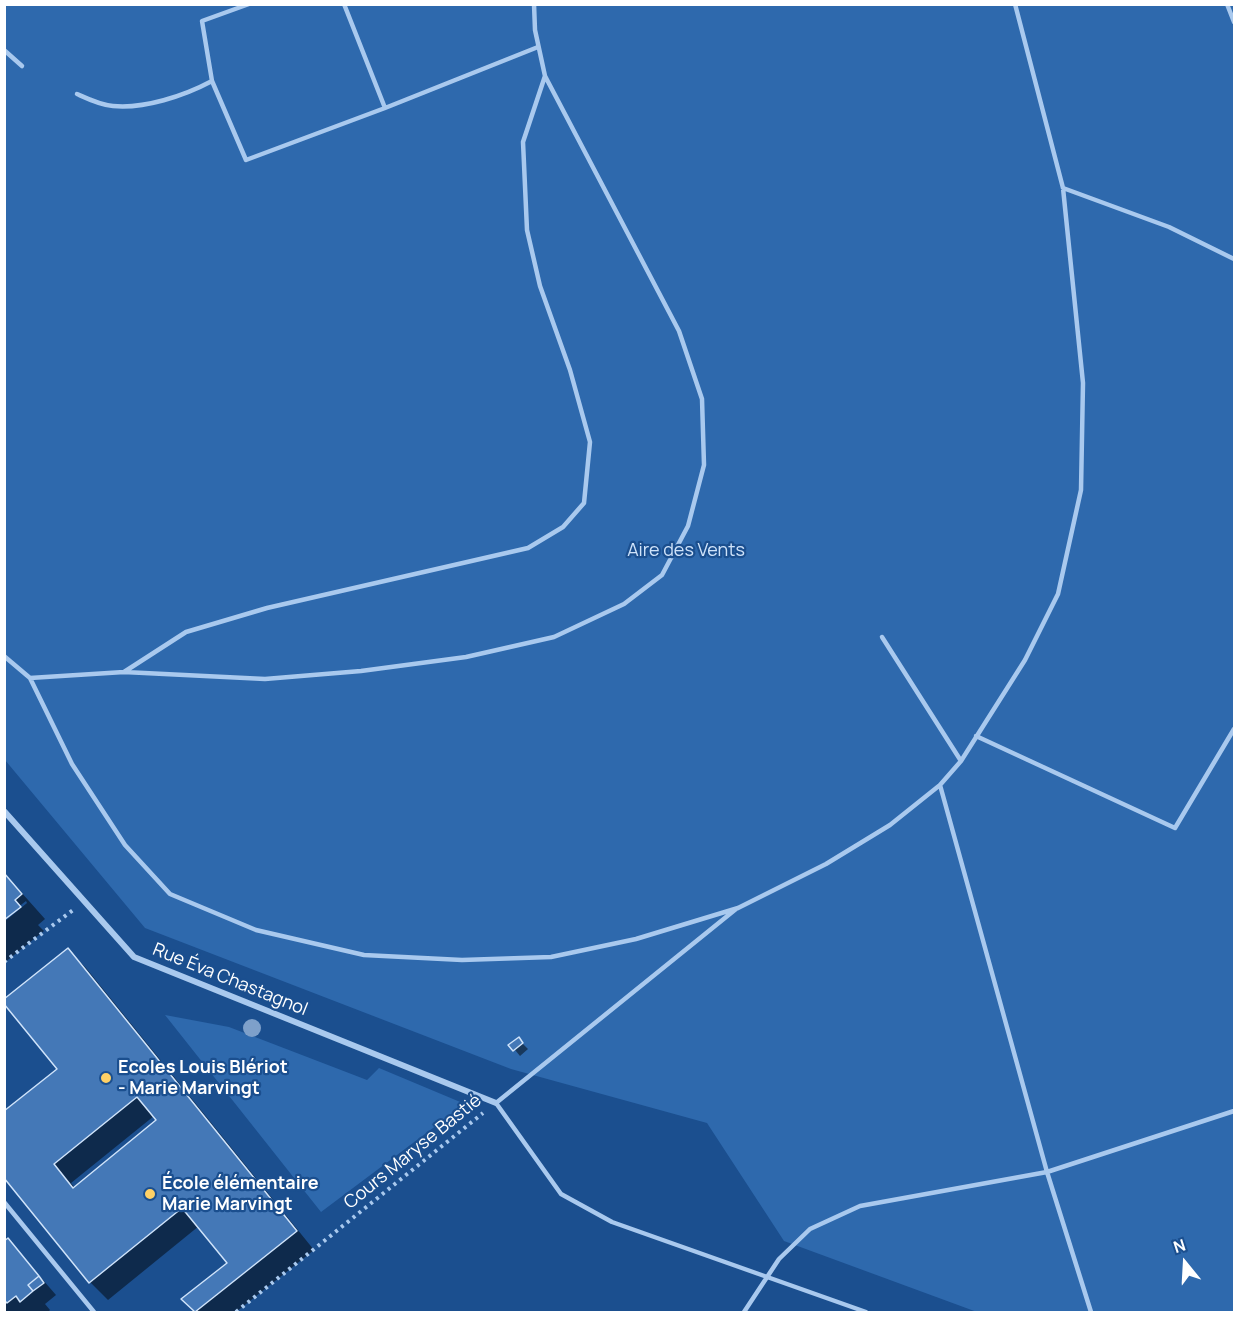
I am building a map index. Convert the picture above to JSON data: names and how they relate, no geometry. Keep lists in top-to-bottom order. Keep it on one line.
{"streets":{"street":["Rue Éva Chastagnol"],"path":["Cours Maryse Bastié"]},"crossings":[["Rue Éva Chastagnol","Cours Maryse Bastié"]],"parks":["Aire des Vents"],"places":["Ecoles Louis Blériot - Marie Marvingt","École élémentaire Marie Marvingt"],"north":"top"}
